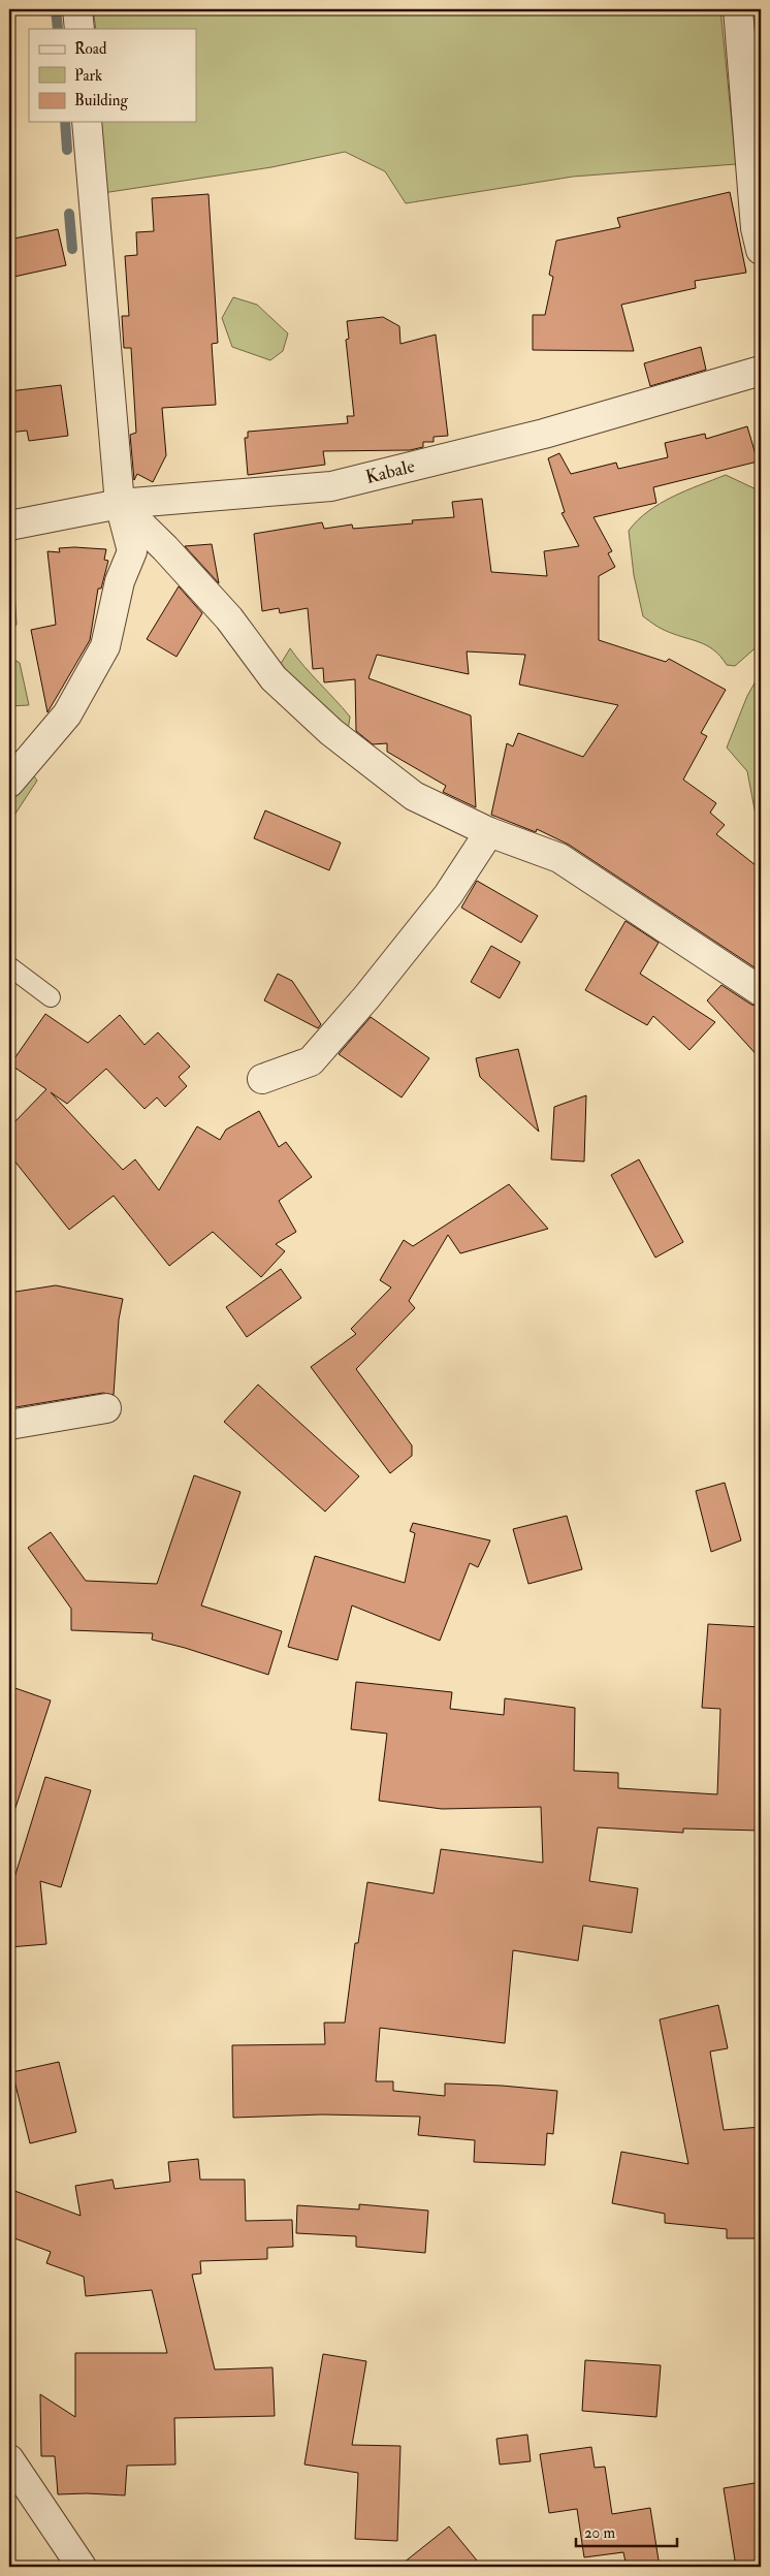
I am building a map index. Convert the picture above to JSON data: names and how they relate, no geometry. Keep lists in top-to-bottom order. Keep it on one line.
{"streets":{"street":["Kabale"]},"legend":["Road","Park","Building"],"scale_bar":"20 m"}
